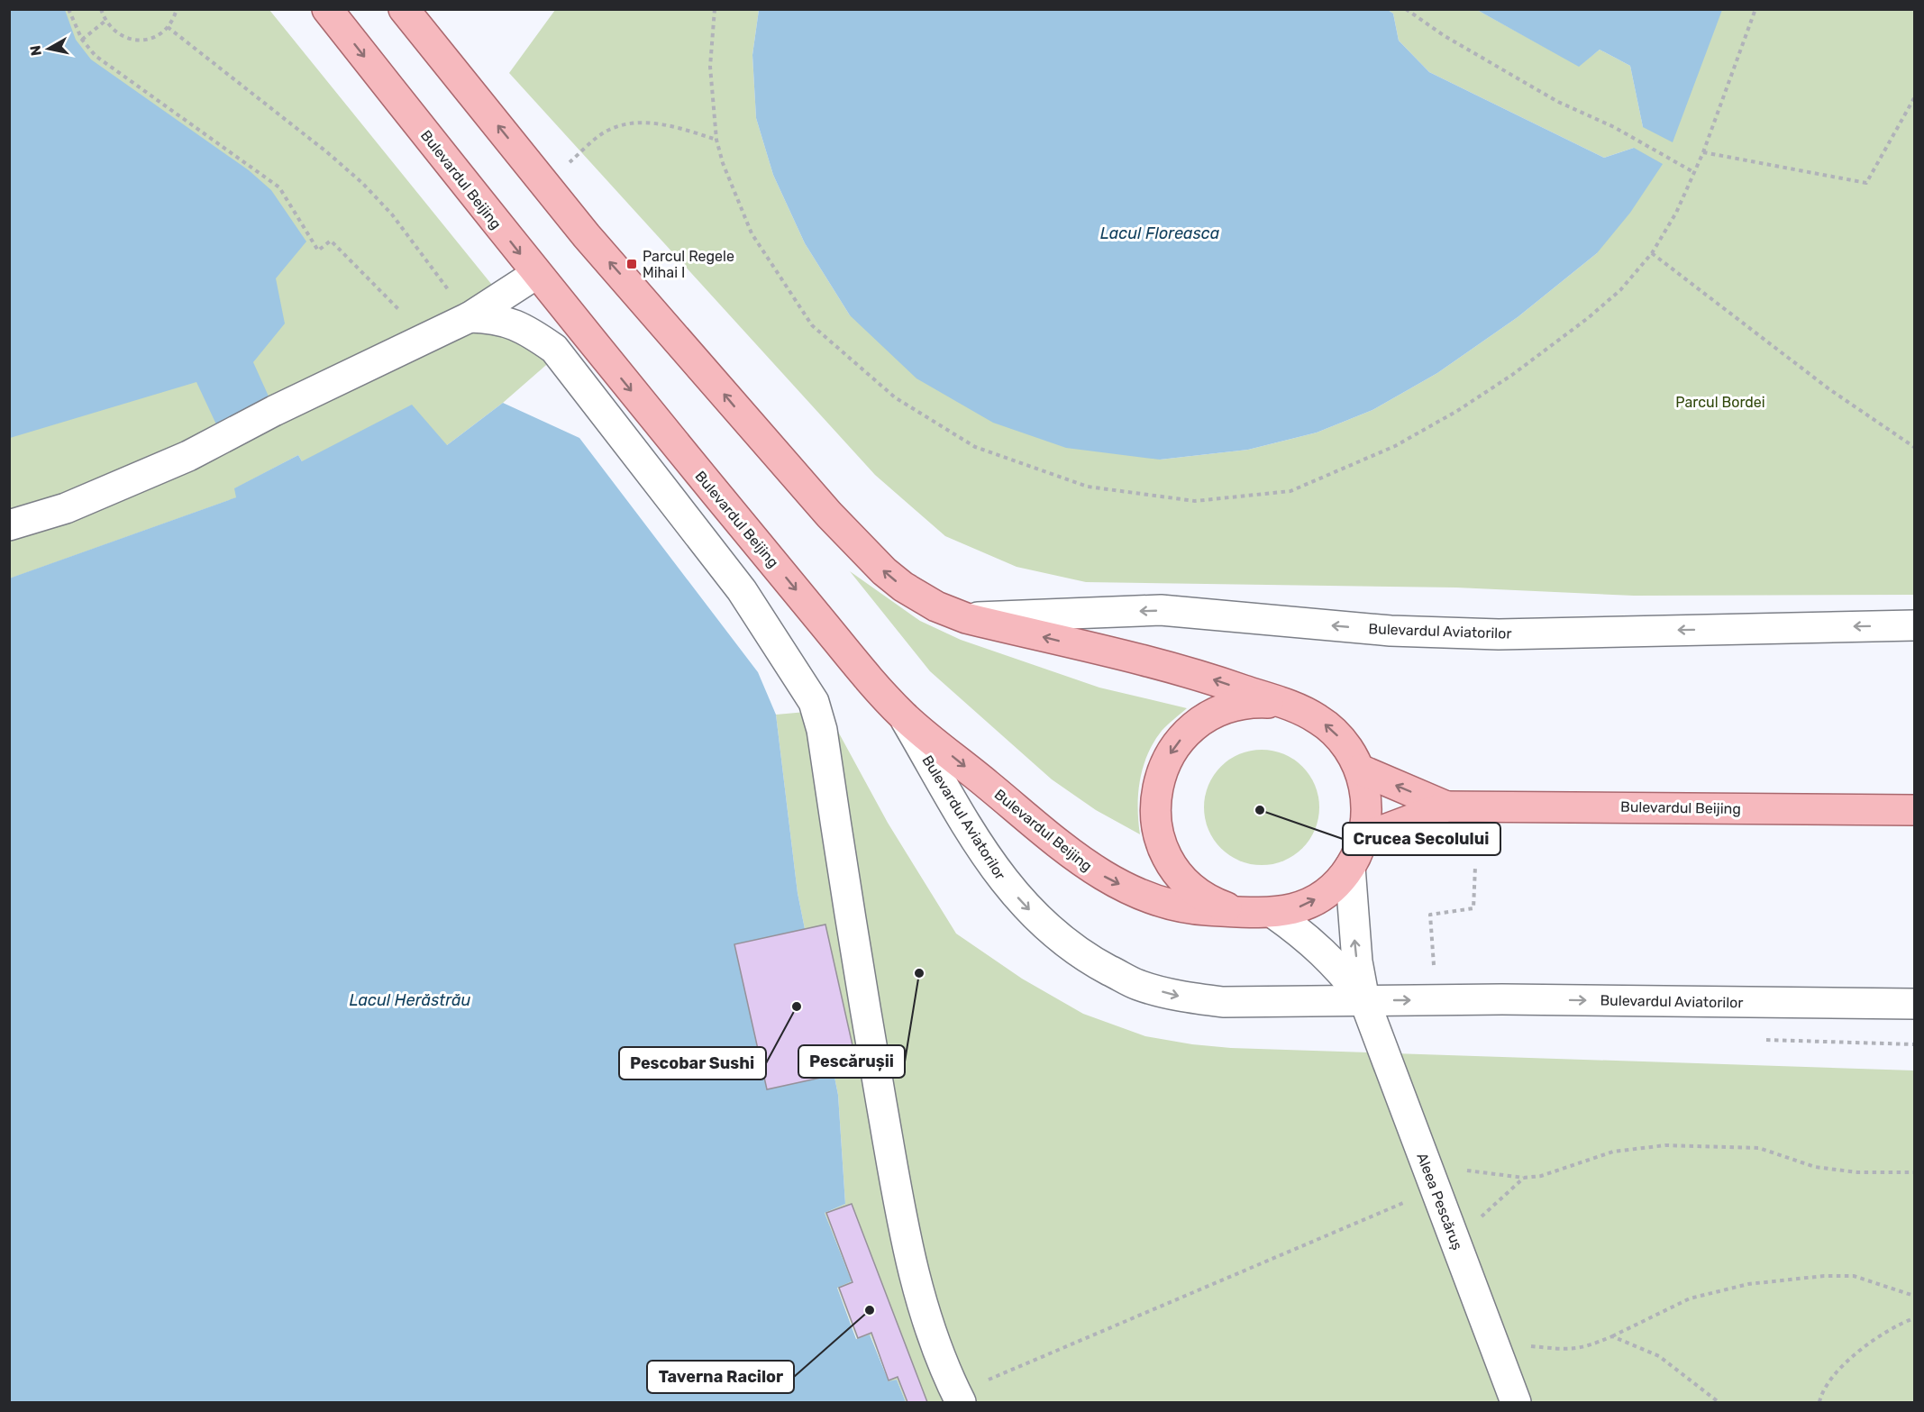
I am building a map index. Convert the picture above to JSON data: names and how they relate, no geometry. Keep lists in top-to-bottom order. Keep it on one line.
{"streets":{"main road":["Bulevardul Beijing"],"street":["Bulevardul Aviatorilor","Aleea Pescăruș"]},"crossings":[["Bulevardul Beijing","Bulevardul Aviatorilor"],["Bulevardul Aviatorilor","Aleea Pescăruș"]],"water":["Lacul Floreasca","Lacul Herăstrău"],"parks":["Parcul Bordei"],"places":{"transit":["Parcul Regele Mihai I"],"other":["Crucea Secolului","Pescărușii","Pescobar Sushi","Taverna Racilor"]},"north":"left"}
